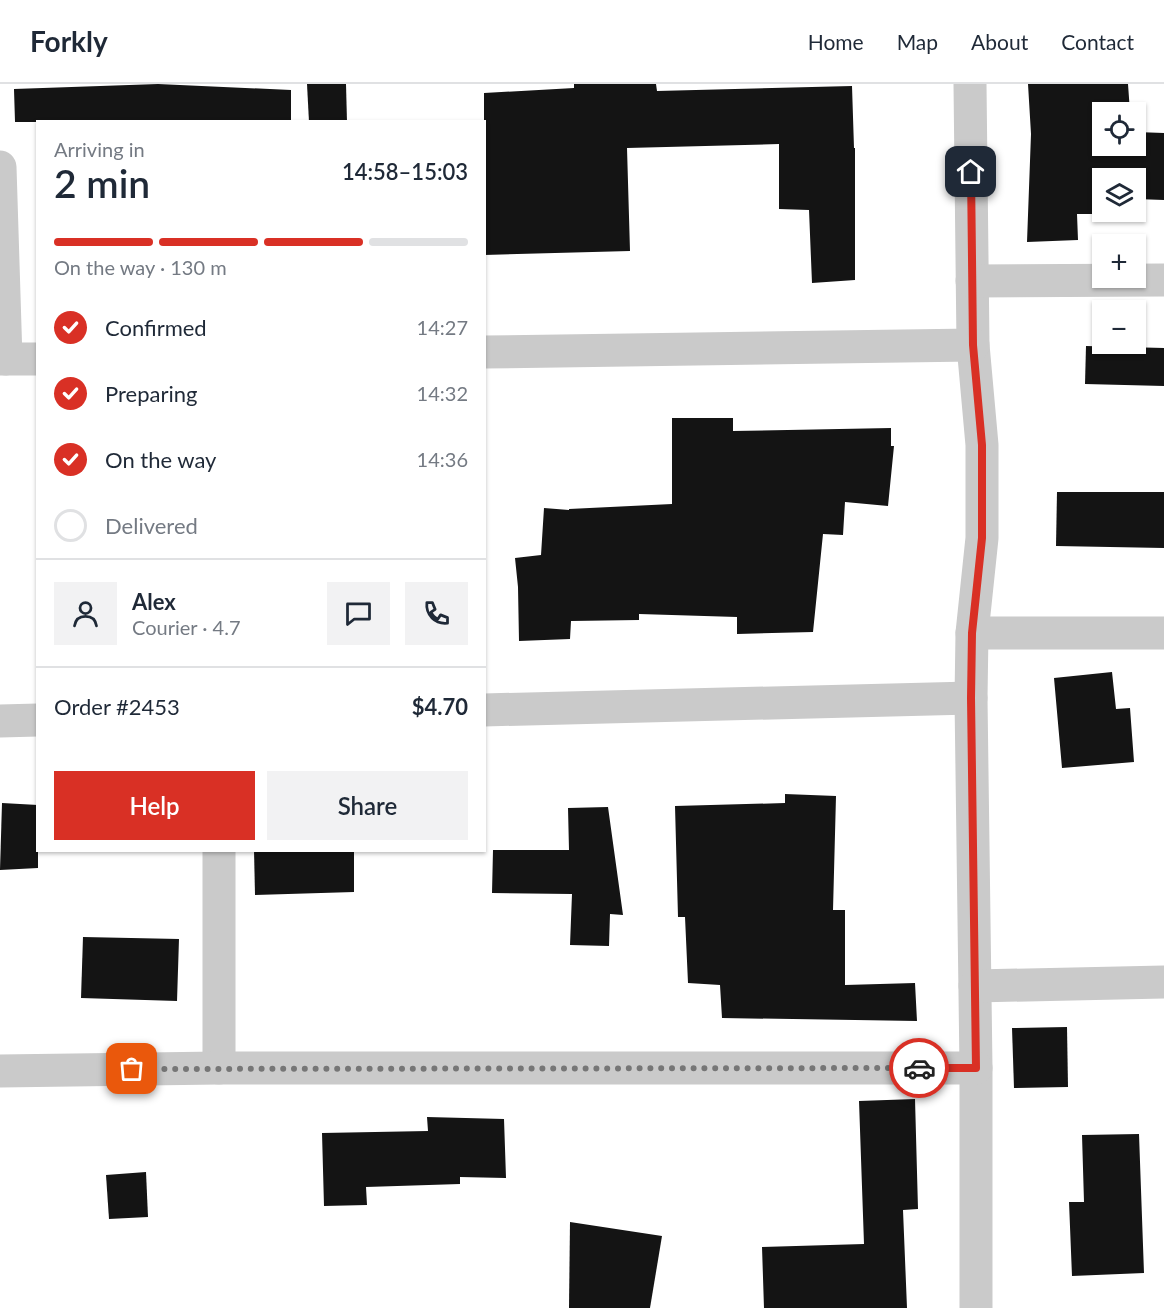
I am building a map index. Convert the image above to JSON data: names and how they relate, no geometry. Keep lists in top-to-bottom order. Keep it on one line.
{"page":{"header":"Forkly","nav":["Home","Map","About","Contact"],"map_buttons":["+","−"],"heading":["2 min","Arriving in","14:58–15:03"],"panel":["Alex","Courier · 4.7","Order #2453","$4.70"],"bar":"On the way · 130 m","list":[["Confirmed","14:27"],["Preparing","14:32"],["On the way","14:36"],"Delivered"],"buttons":["Help","Share"]}}
